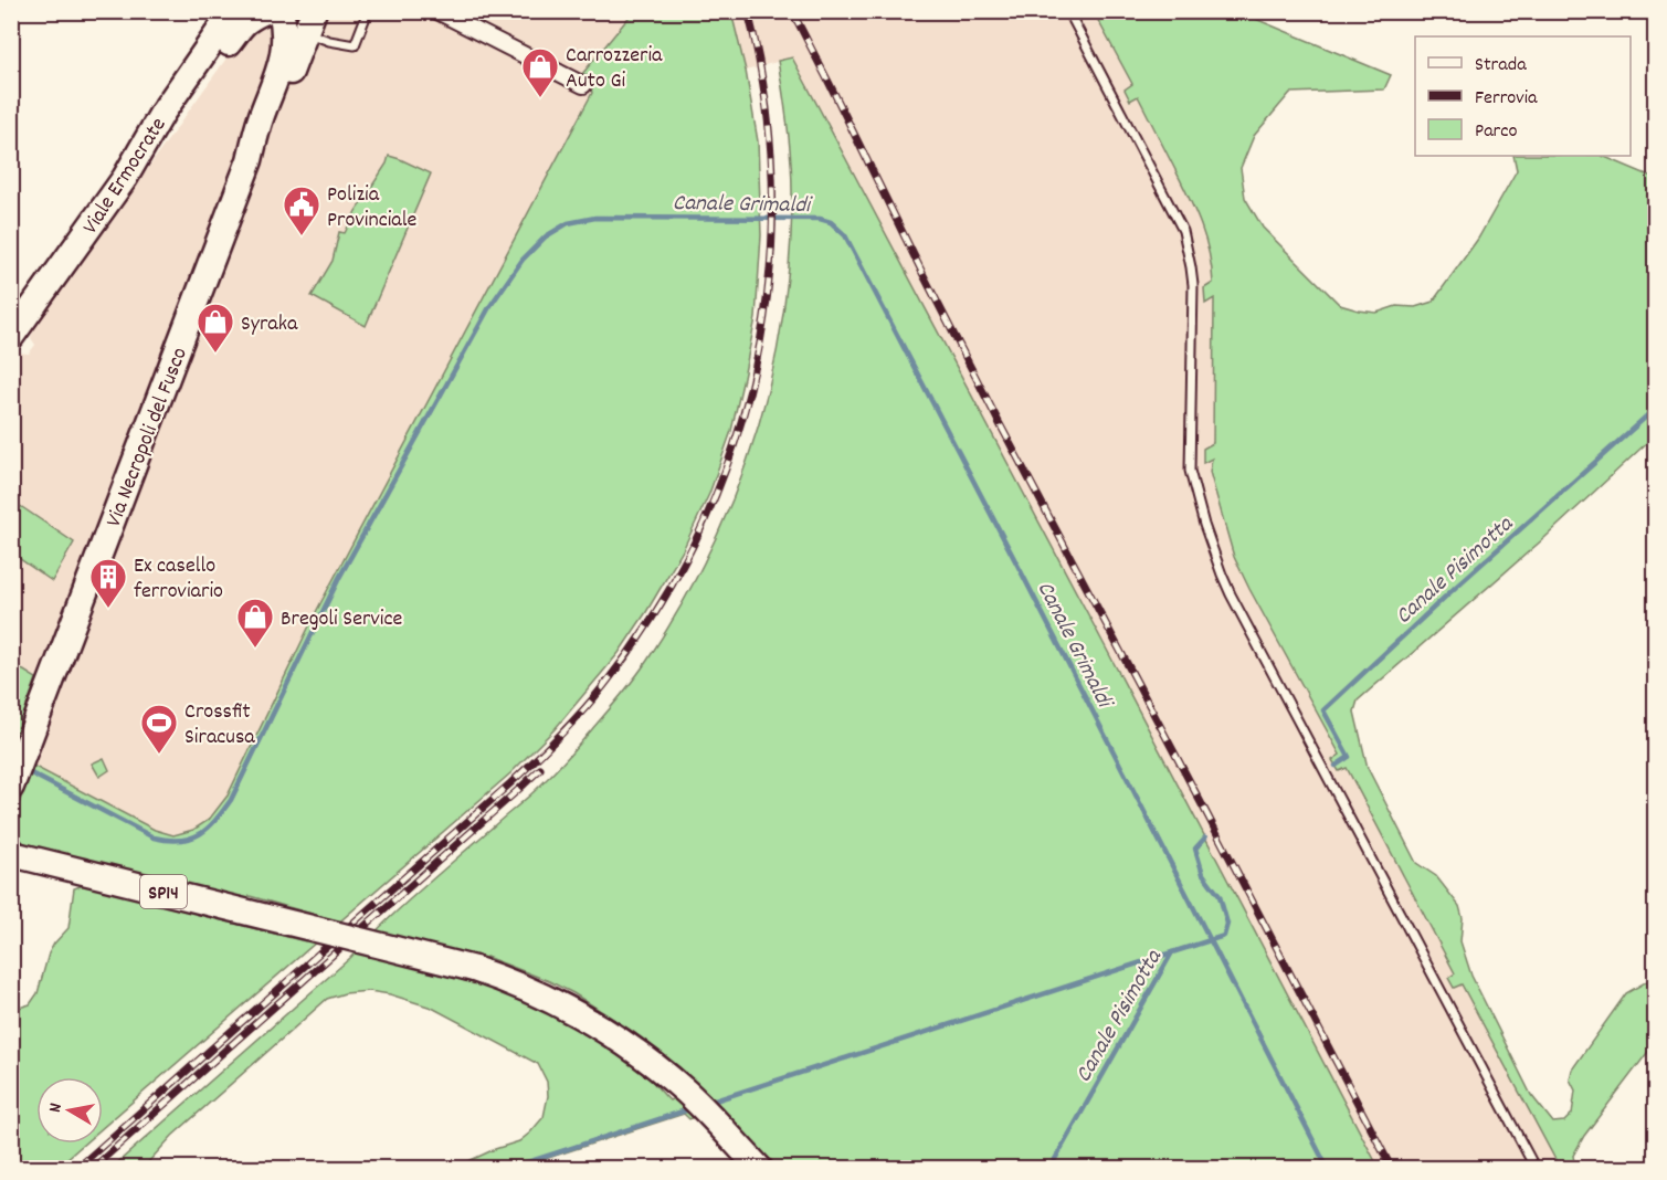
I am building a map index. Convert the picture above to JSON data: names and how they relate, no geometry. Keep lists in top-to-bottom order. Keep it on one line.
{"streets":{"main road":["Viale Ermocrate","Via Necropoli del Fusco","SP14"]},"water":["Canale Grimaldi","Canale Pisimotta"],"places":{"shop":["Carrozzeria Auto Gi","Syraka","Bregoli Service"],"public building":["Polizia Provinciale"],"building":["Ex casello ferroviario"],"sports":["Crossfit Siracusa"]},"legend":["Strada","Ferrovia","Parco"],"north":"left"}
